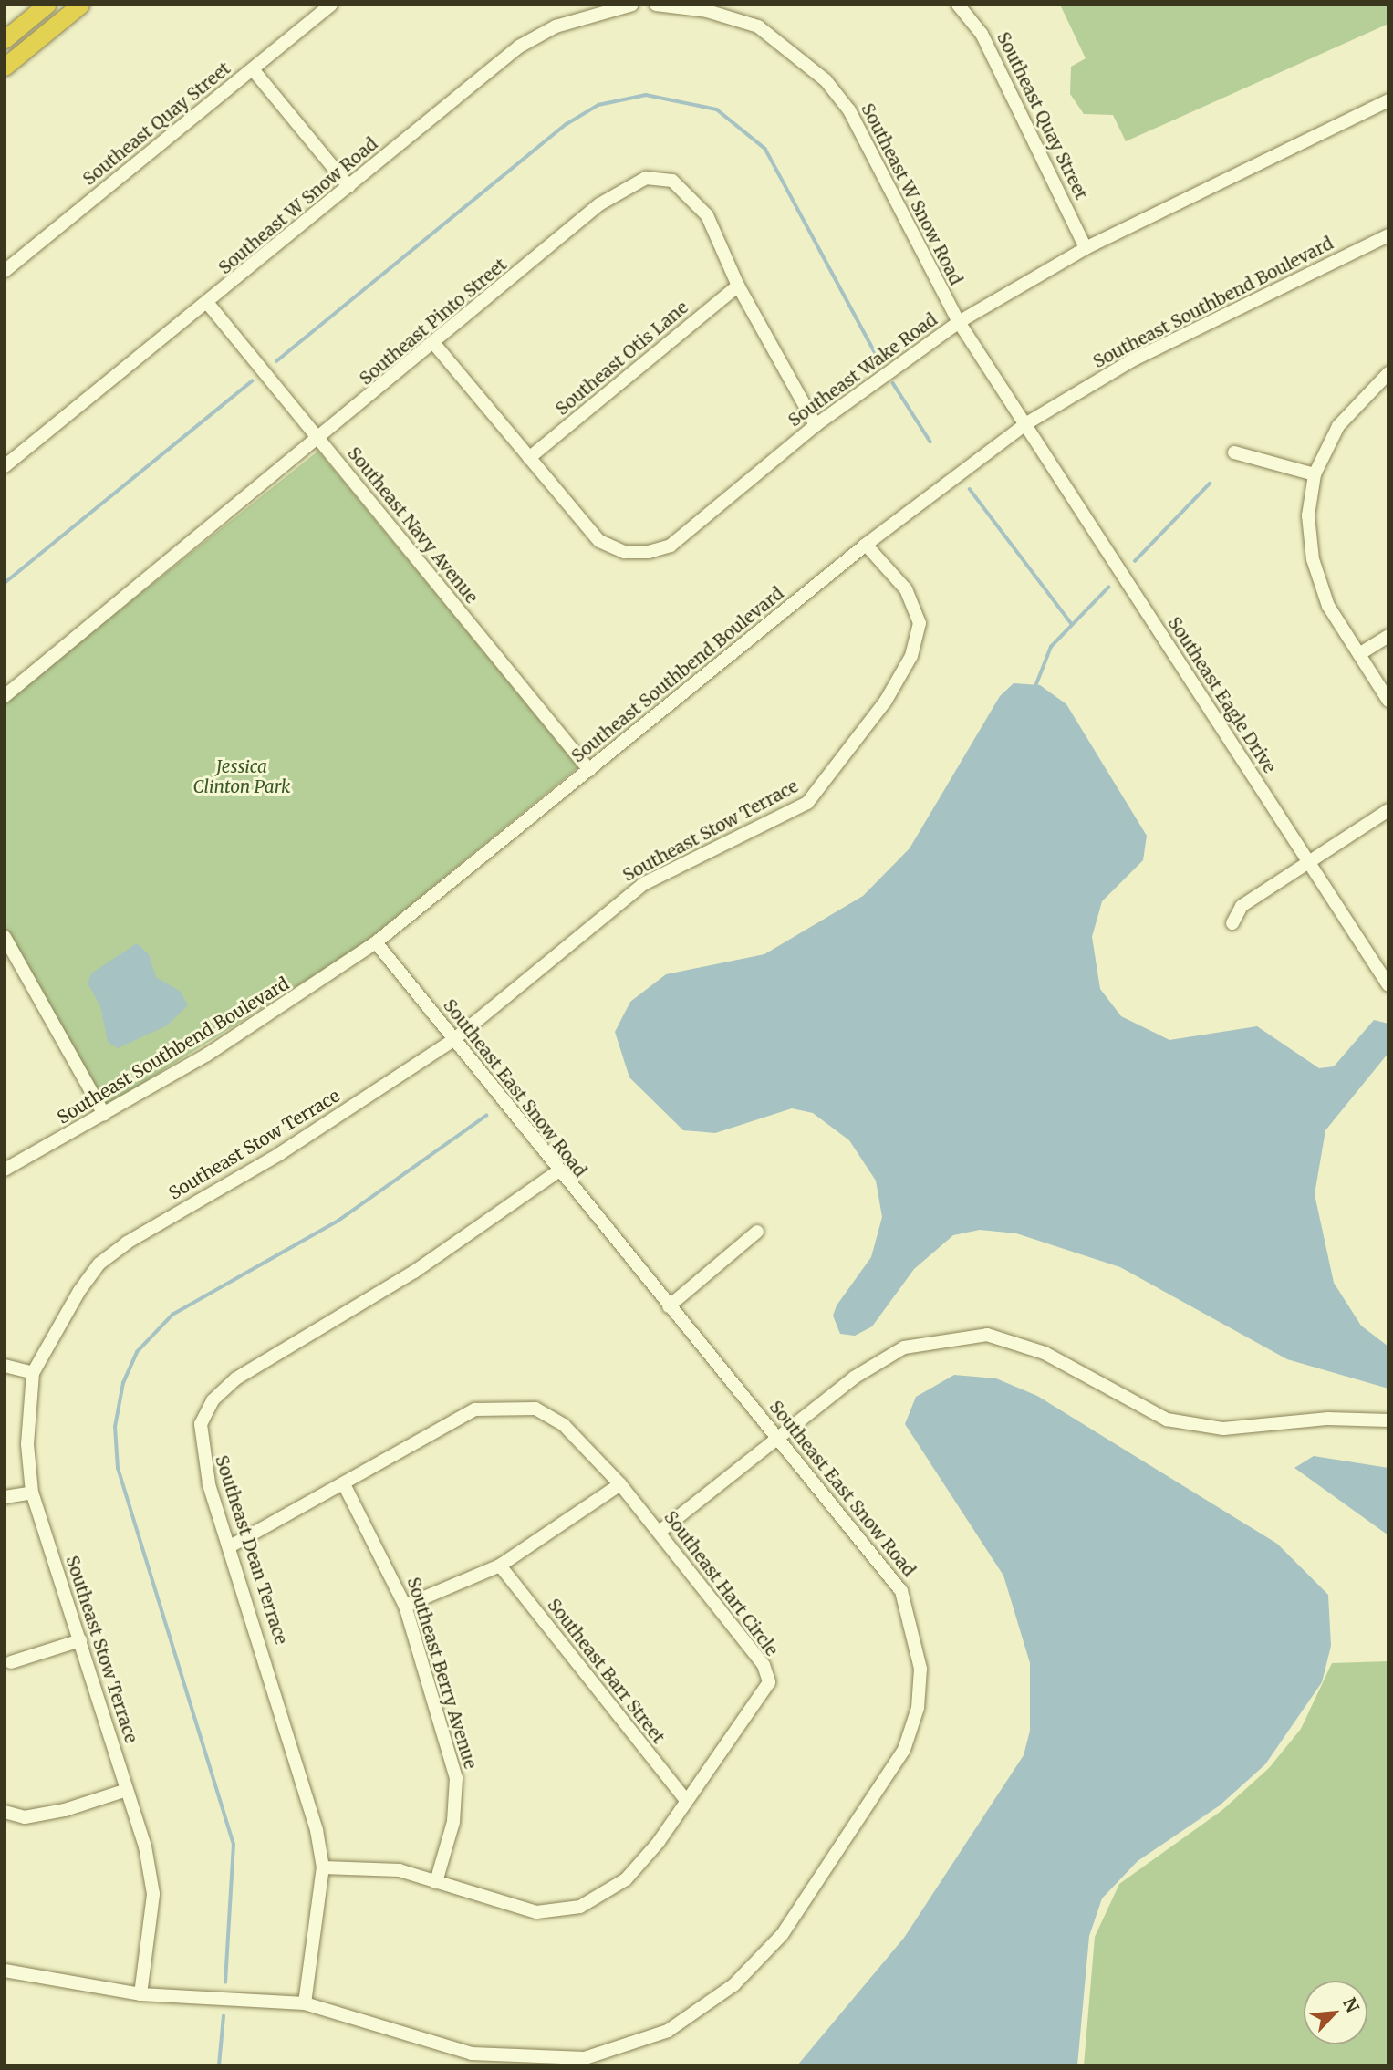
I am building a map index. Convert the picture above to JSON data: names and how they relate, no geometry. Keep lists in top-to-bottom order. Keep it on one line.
{"streets":{"street":["Southeast Quay Street","Southeast W Snow Road","Southeast Southbend Boulevard","Southeast Pinto Street","Southeast Otis Lane","Southeast Wake Road","Southeast Navy Avenue","Southeast Eagle Drive","Southeast Stow Terrace","Southeast East Snow Road","Southeast Dean Terrace","Southeast Hart Circle","Southeast Barr Street","Southeast Berry Avenue"]},"crossings":[["Southeast Quay Street","Southeast Wake Road"],["Southeast W Snow Road","Southeast Southbend Boulevard"],["Southeast W Snow Road","Southeast Wake Road"],["Southeast W Snow Road","Southeast Navy Avenue"],["Southeast W Snow Road","Southeast Eagle Drive"],["Southeast Southbend Boulevard","Southeast Navy Avenue"],["Southeast Southbend Boulevard","Southeast Eagle Drive"],["Southeast Southbend Boulevard","Southeast Stow Terrace"],["Southeast Southbend Boulevard","Southeast East Snow Road"],["Southeast Pinto Street","Southeast Otis Lane"],["Southeast Pinto Street","Southeast Wake Road"],["Southeast Pinto Street","Southeast Navy Avenue"],["Southeast Otis Lane","Southeast Wake Road"],["Southeast Stow Terrace","Southeast East Snow Road"],["Southeast East Snow Road","Southeast Dean Terrace"],["Southeast Dean Terrace","Southeast Hart Circle"],["Southeast Hart Circle","Southeast Barr Street"],["Southeast Hart Circle","Southeast Berry Avenue"]],"parks":["Jessica Clinton Park"],"north":"top right"}
